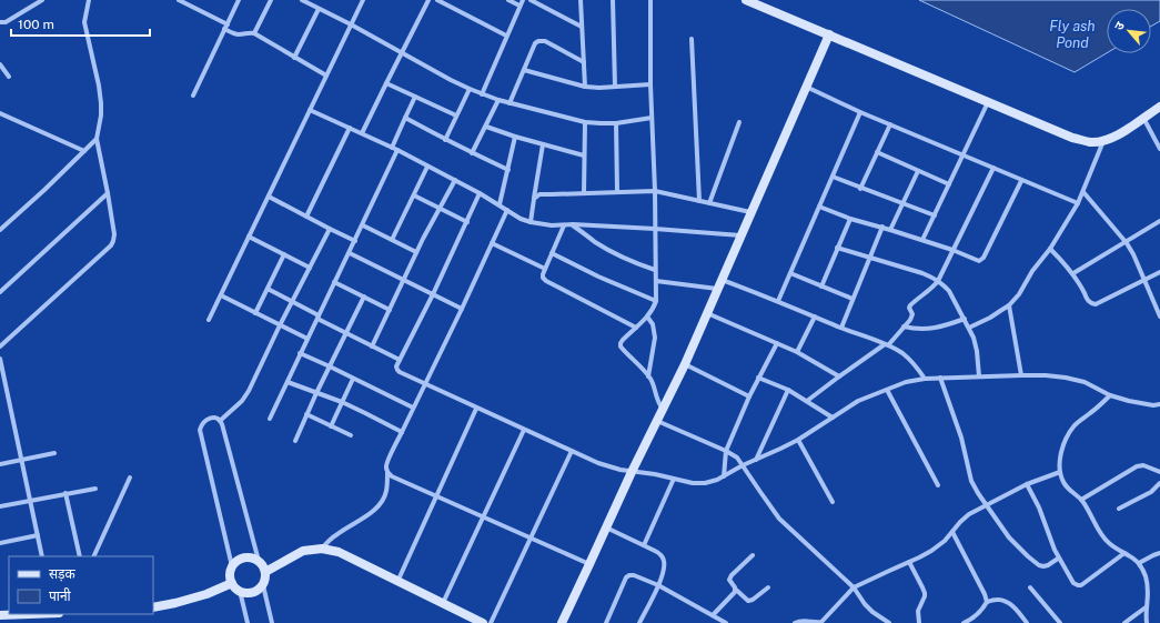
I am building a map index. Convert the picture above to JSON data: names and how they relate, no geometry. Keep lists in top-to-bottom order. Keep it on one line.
{"water":["Fly ash Pond"],"legend":["सड़क","पानी"],"scale_bar":"100 m","north":"top left"}
